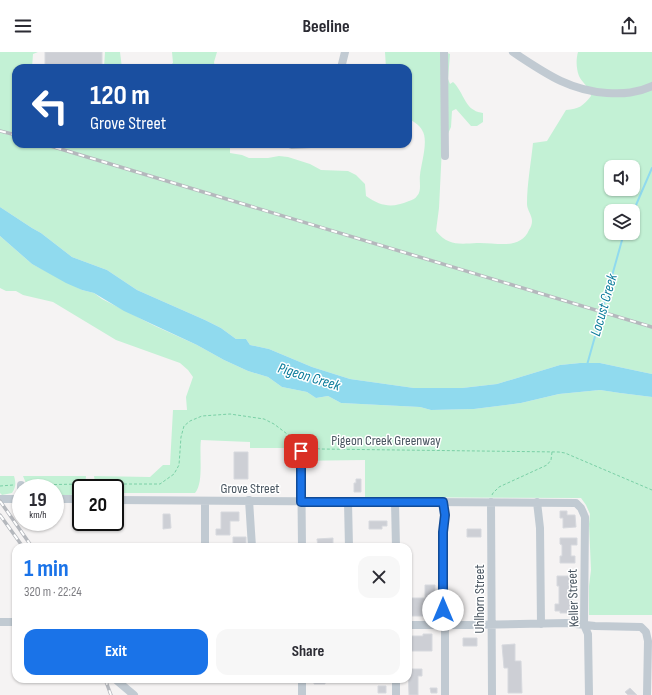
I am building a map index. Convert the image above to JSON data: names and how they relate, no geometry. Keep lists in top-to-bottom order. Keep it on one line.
{"streets":{"street":["Grove Street","Keller Street","Uhlhorn Street"],"path":["Pigeon Creek Greenway"]},"crossings":[["Grove Street","Keller Street"],["Grove Street","Uhlhorn Street"]],"water":["Locust Creek","Pigeon Creek"],"page":{"header":"Beeline","turn":["120 m","Grove Street"],"speed":"19 km/h","limit":"20","heading":["1 min","320 m · 22:24"],"buttons":["Exit","Share"]}}
